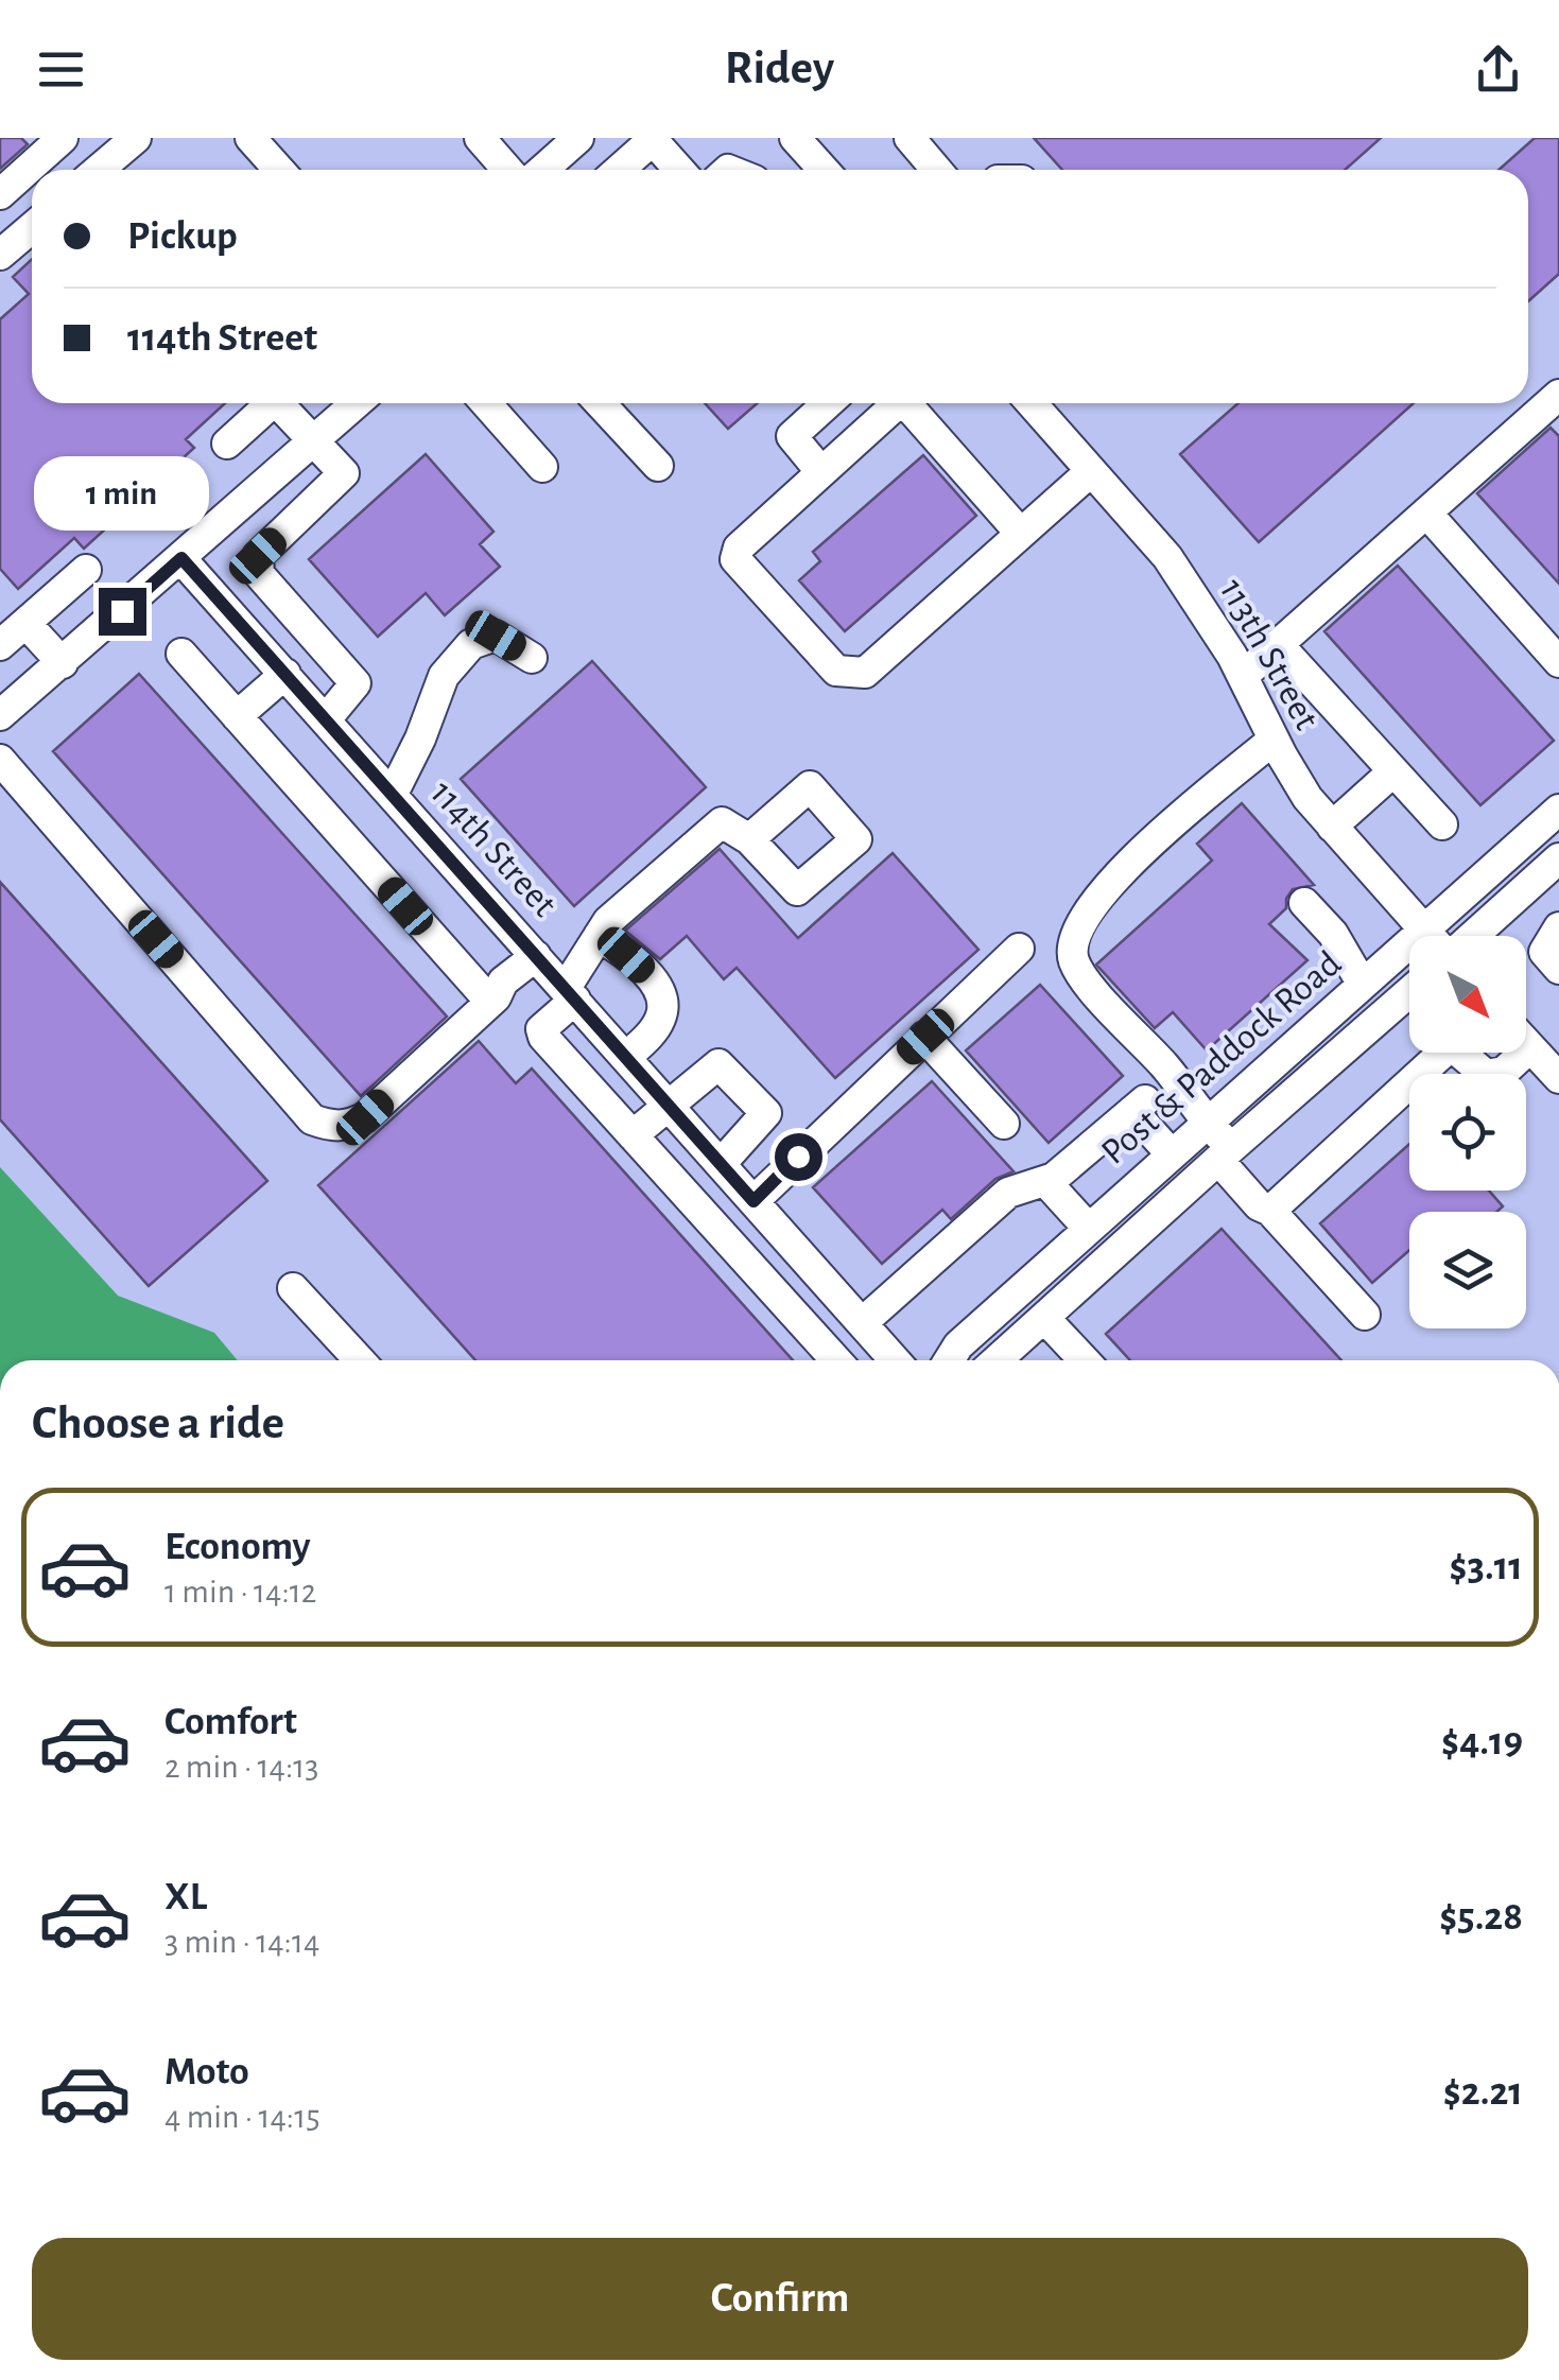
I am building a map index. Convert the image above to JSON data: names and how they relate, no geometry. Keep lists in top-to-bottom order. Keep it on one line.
{"streets":{"street":["113th Street","114th Street","Post & Paddock Road"]},"crossings":[["113th Street","Post & Paddock Road"]],"north":"bottom right","page":{"header":"Ridey","banner":["Pickup","114th Street"],"bubble":"1 min","heading":"Choose a ride","list":[{"name":"Economy","note":"1 min · 14:12","value":"$3.11"},{"name":"Comfort","note":"2 min · 14:13","value":"$4.19"},{"name":"XL","note":"3 min · 14:14","value":"$5.28"},{"name":"Moto","note":"4 min · 14:15","value":"$2.21"}],"buttons":"Confirm"}}
